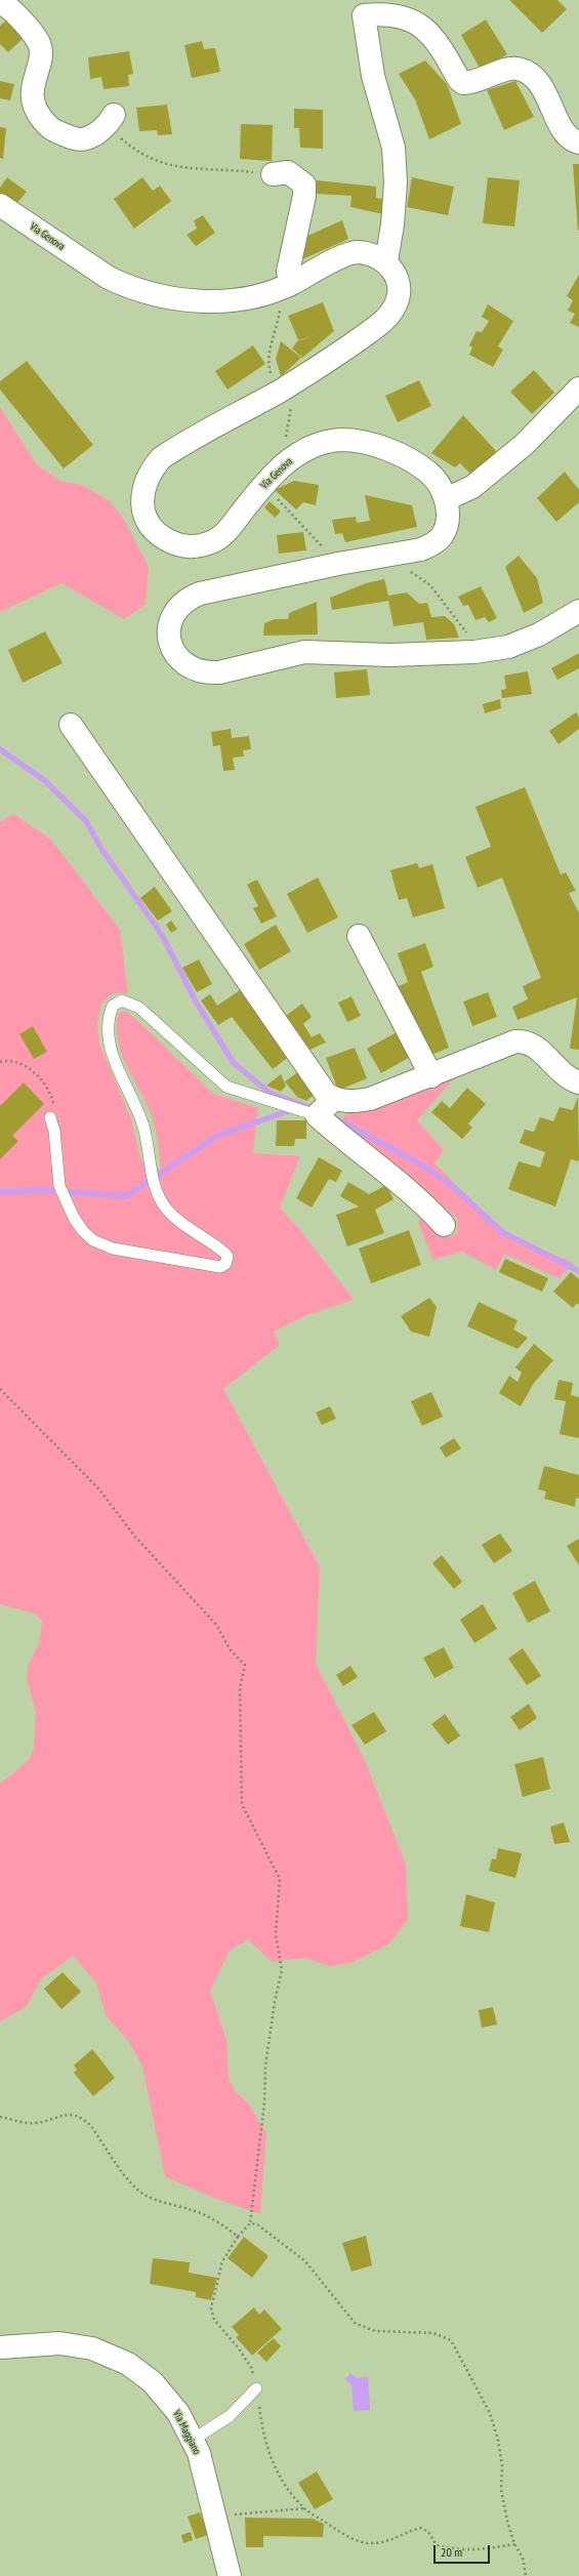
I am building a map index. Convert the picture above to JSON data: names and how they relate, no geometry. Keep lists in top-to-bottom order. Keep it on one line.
{"streets":{"street":["Via Genova","Via Maggiano"]},"scale_bar":"20 m"}
